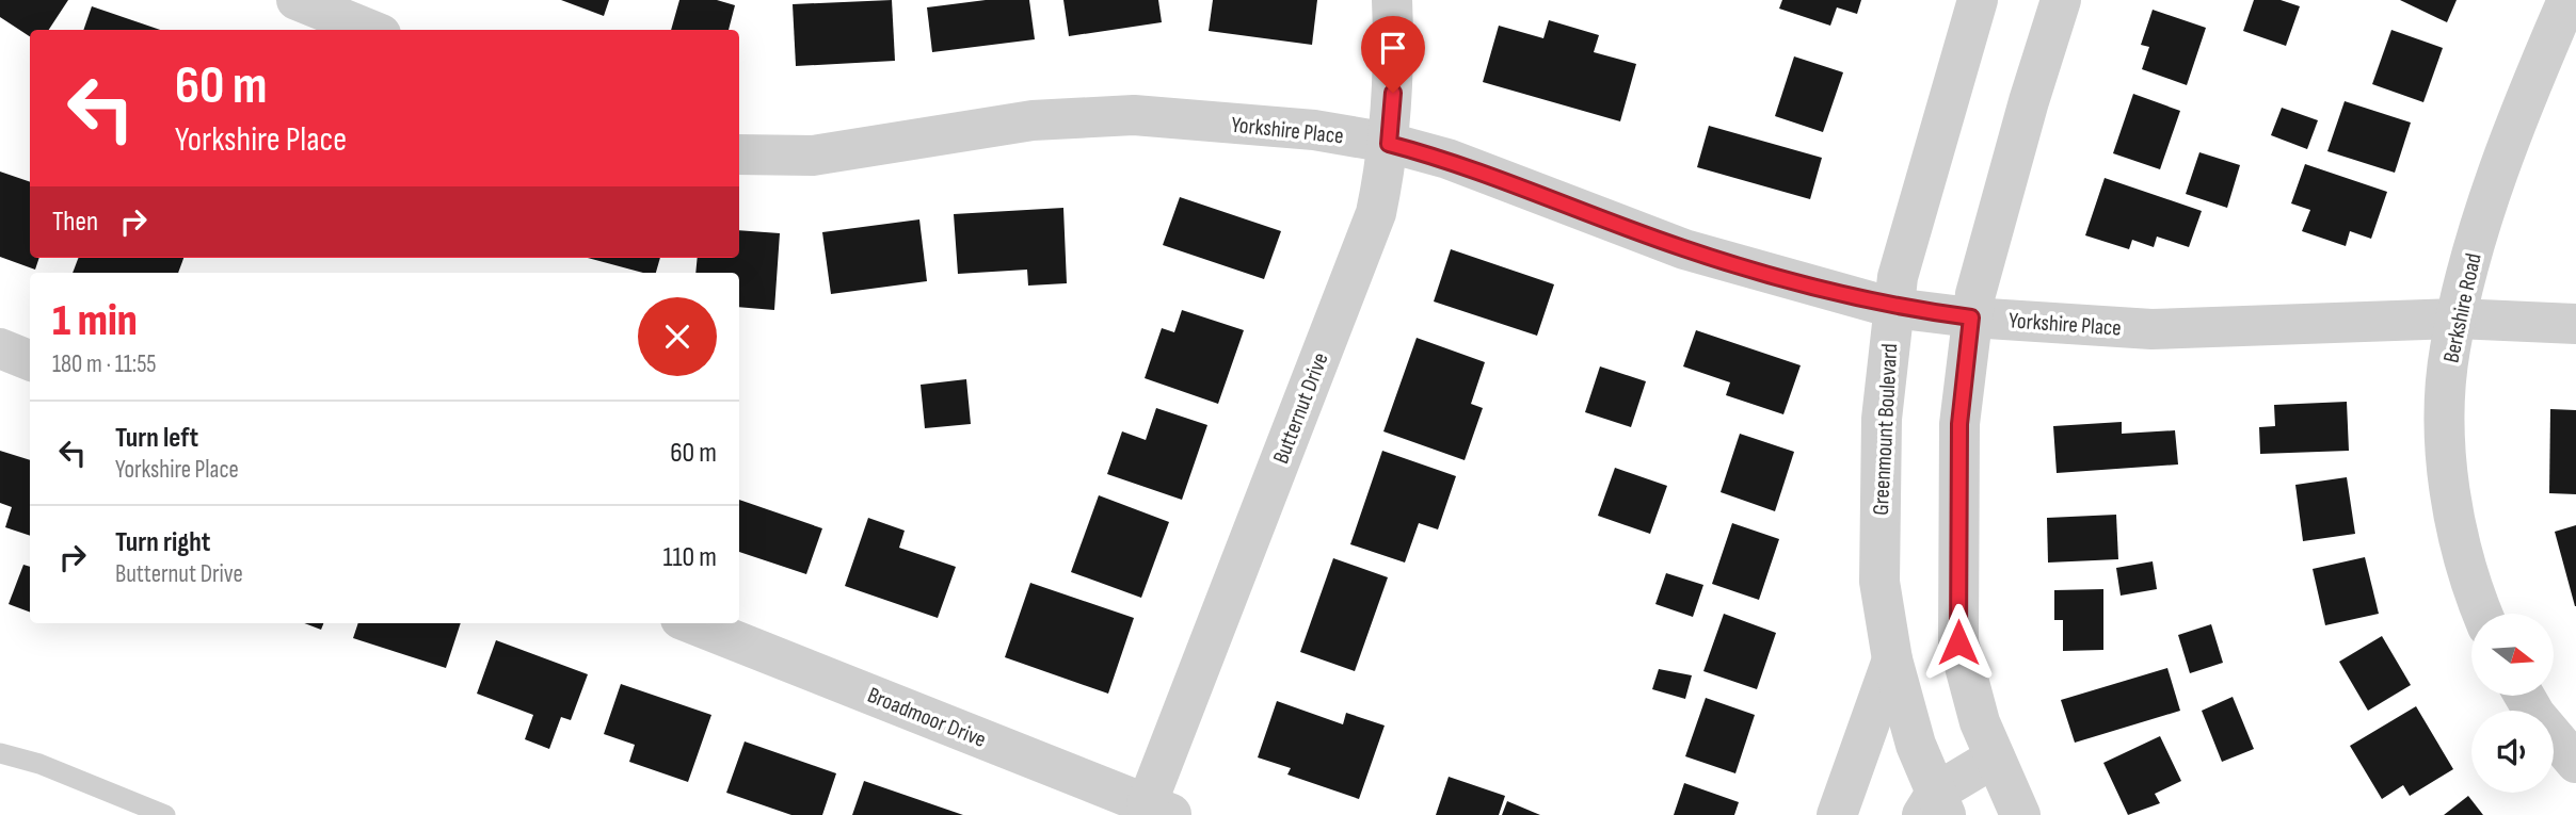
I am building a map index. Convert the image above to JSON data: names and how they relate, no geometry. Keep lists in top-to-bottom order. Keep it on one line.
{"streets":{"street":["Yorkshire Place","Berkshire Road","Butternut Drive","Greenmount Boulevard","Broadmoor Drive"]},"crossings":[["Yorkshire Place","Berkshire Road"],["Yorkshire Place","Butternut Drive"],["Yorkshire Place","Greenmount Boulevard"],["Butternut Drive","Broadmoor Drive"]],"north":"right","page":{"turn":["60 m","Yorkshire Place"],"then":"Then","heading":["1 min","180 m · 11:55"],"list":[{"name":"Turn left","note":"Yorkshire Place","value":"60 m"},{"name":"Turn right","note":"Butternut Drive","value":"110 m"}]}}
